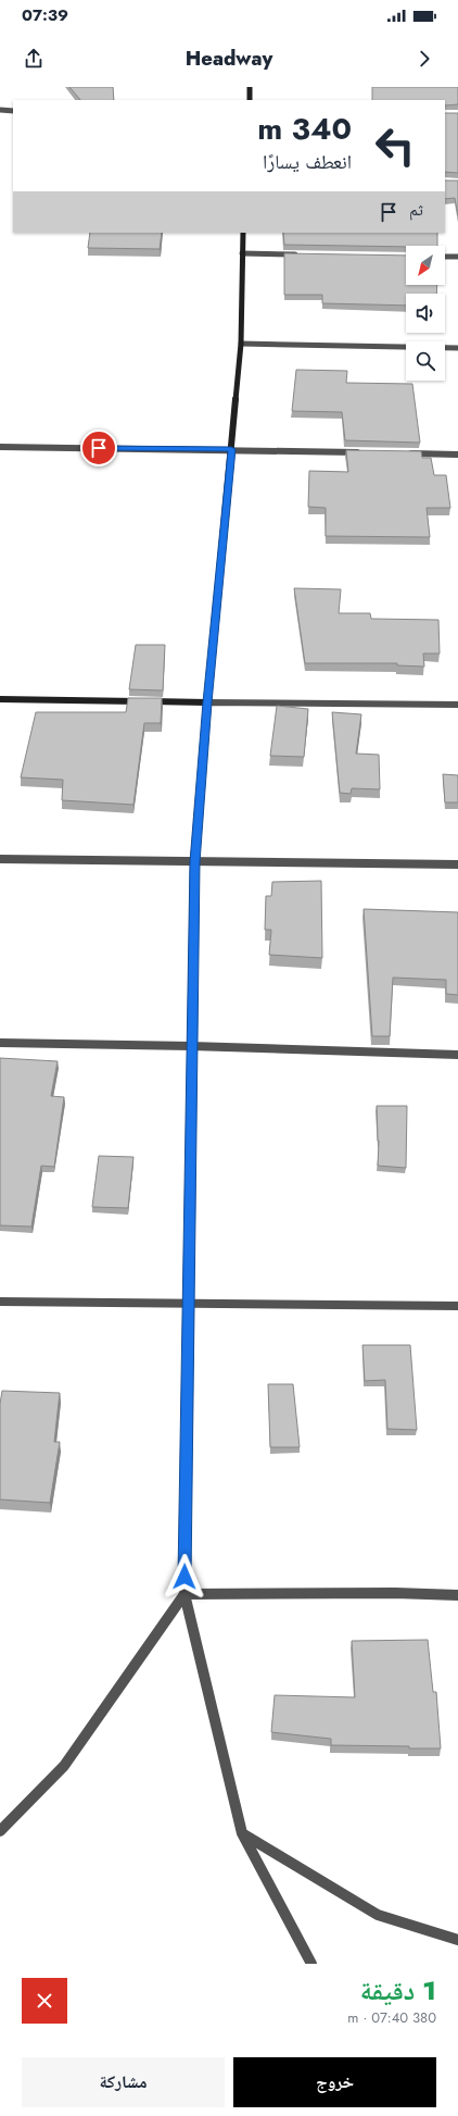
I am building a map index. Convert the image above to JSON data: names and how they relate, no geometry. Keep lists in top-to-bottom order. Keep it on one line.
{"north":"bottom left","page":{"status":"07:39","header":"Headway","turn":["340 m","انعطف يسارًا"],"then":"ثم","heading":["1 دقيقة","380 m · 07:40"],"buttons":["خروج","مشاركة"]}}
